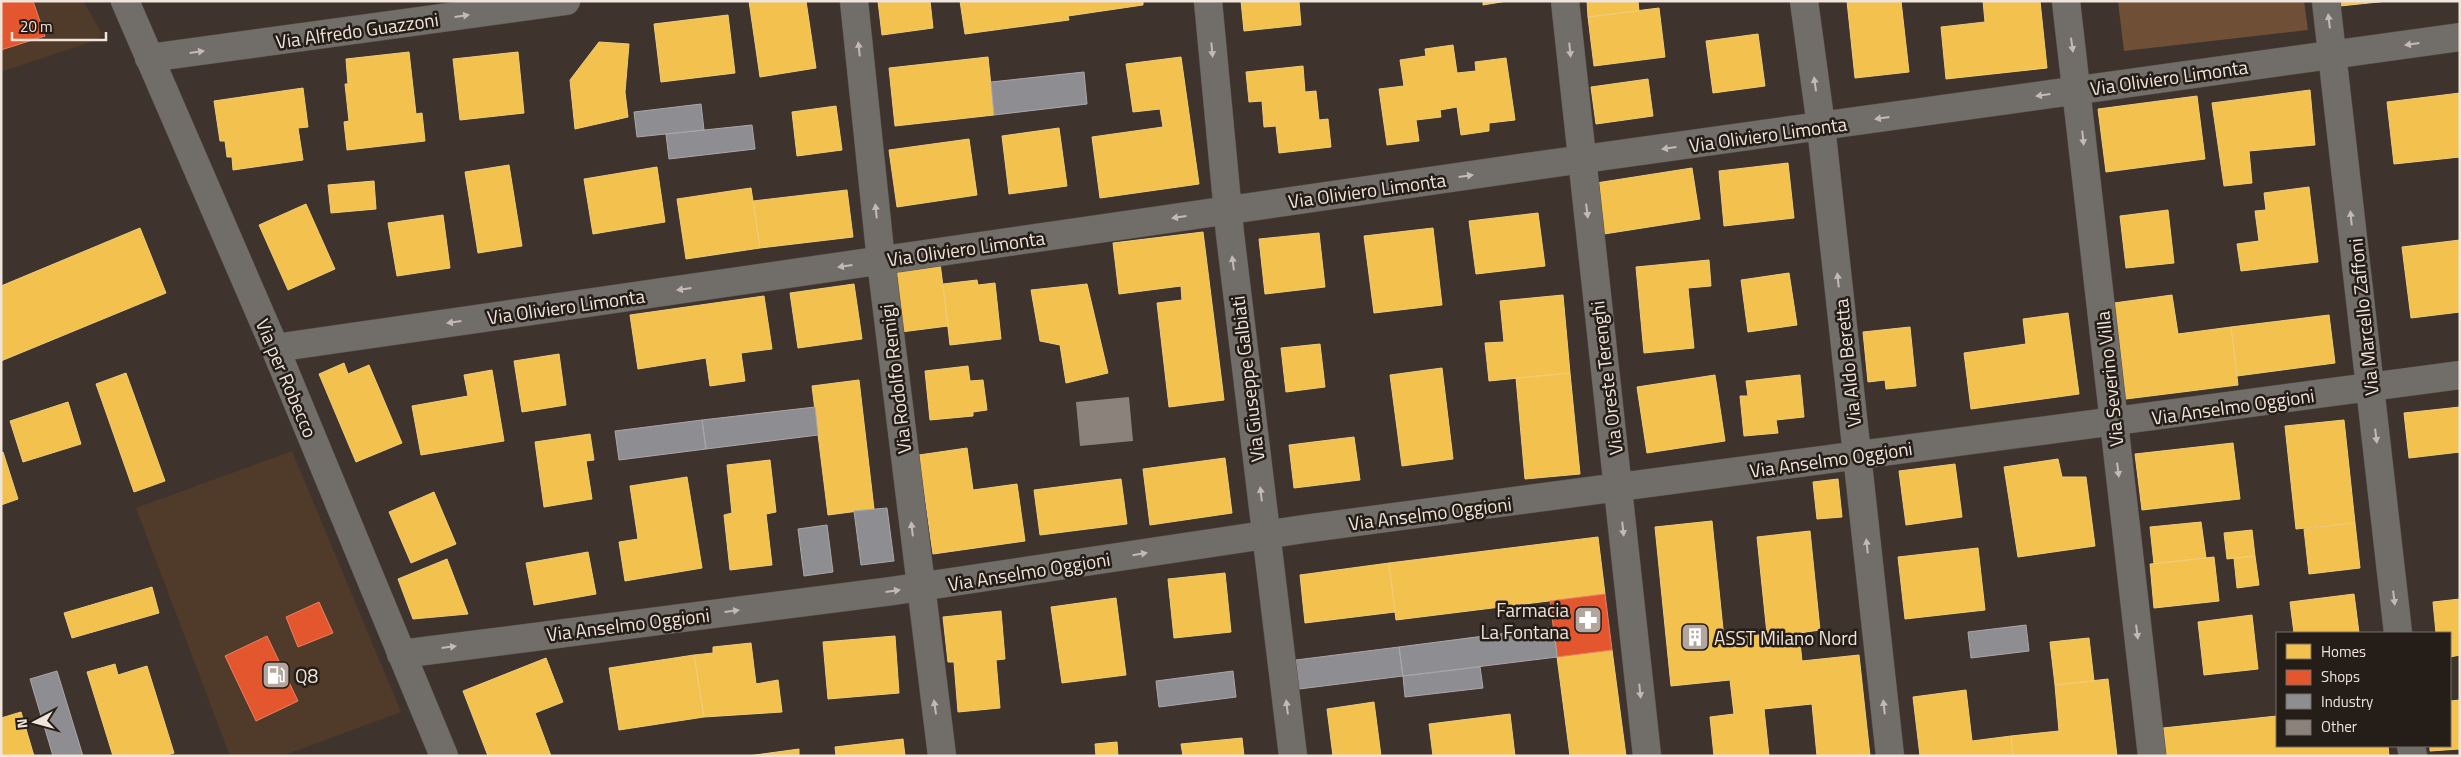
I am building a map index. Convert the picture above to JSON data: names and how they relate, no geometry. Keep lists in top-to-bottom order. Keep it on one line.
{"streets":{"street":["Via Alfredo Guazzoni","Via Oliviero Limonta","Via Marcello Zaffoni","Via Aldo Beretta","Via per Robecco","Via Oreste Terenghi","Via Rodolfo Remigi","Via Giuseppe Galbiati","Via Severino Villa","Via Anselmo Oggioni"]},"crossings":[["Via Alfredo Guazzoni","Via per Robecco"],["Via Oliviero Limonta","Via Marcello Zaffoni"],["Via Oliviero Limonta","Via Aldo Beretta"],["Via Oliviero Limonta","Via per Robecco"],["Via Oliviero Limonta","Via Oreste Terenghi"],["Via Oliviero Limonta","Via Rodolfo Remigi"],["Via Oliviero Limonta","Via Giuseppe Galbiati"],["Via Oliviero Limonta","Via Severino Villa"],["Via Marcello Zaffoni","Via Anselmo Oggioni"],["Via Aldo Beretta","Via Anselmo Oggioni"],["Via per Robecco","Via Anselmo Oggioni"],["Via Oreste Terenghi","Via Anselmo Oggioni"],["Via Rodolfo Remigi","Via Anselmo Oggioni"],["Via Giuseppe Galbiati","Via Anselmo Oggioni"],["Via Severino Villa","Via Anselmo Oggioni"]],"one_way":["Via Alfredo Guazzoni","Via Aldo Beretta","Via Oreste Terenghi","Via Rodolfo Remigi","Via Severino Villa","Via Anselmo Oggioni"],"places":{"pharmacy":["Farmacia La Fontana"],"building":["ASST Milano Nord"],"fuel station":["Q8"]},"legend":["Homes","Shops","Industry","Other"],"scale_bar":"20 m","north":"left"}
